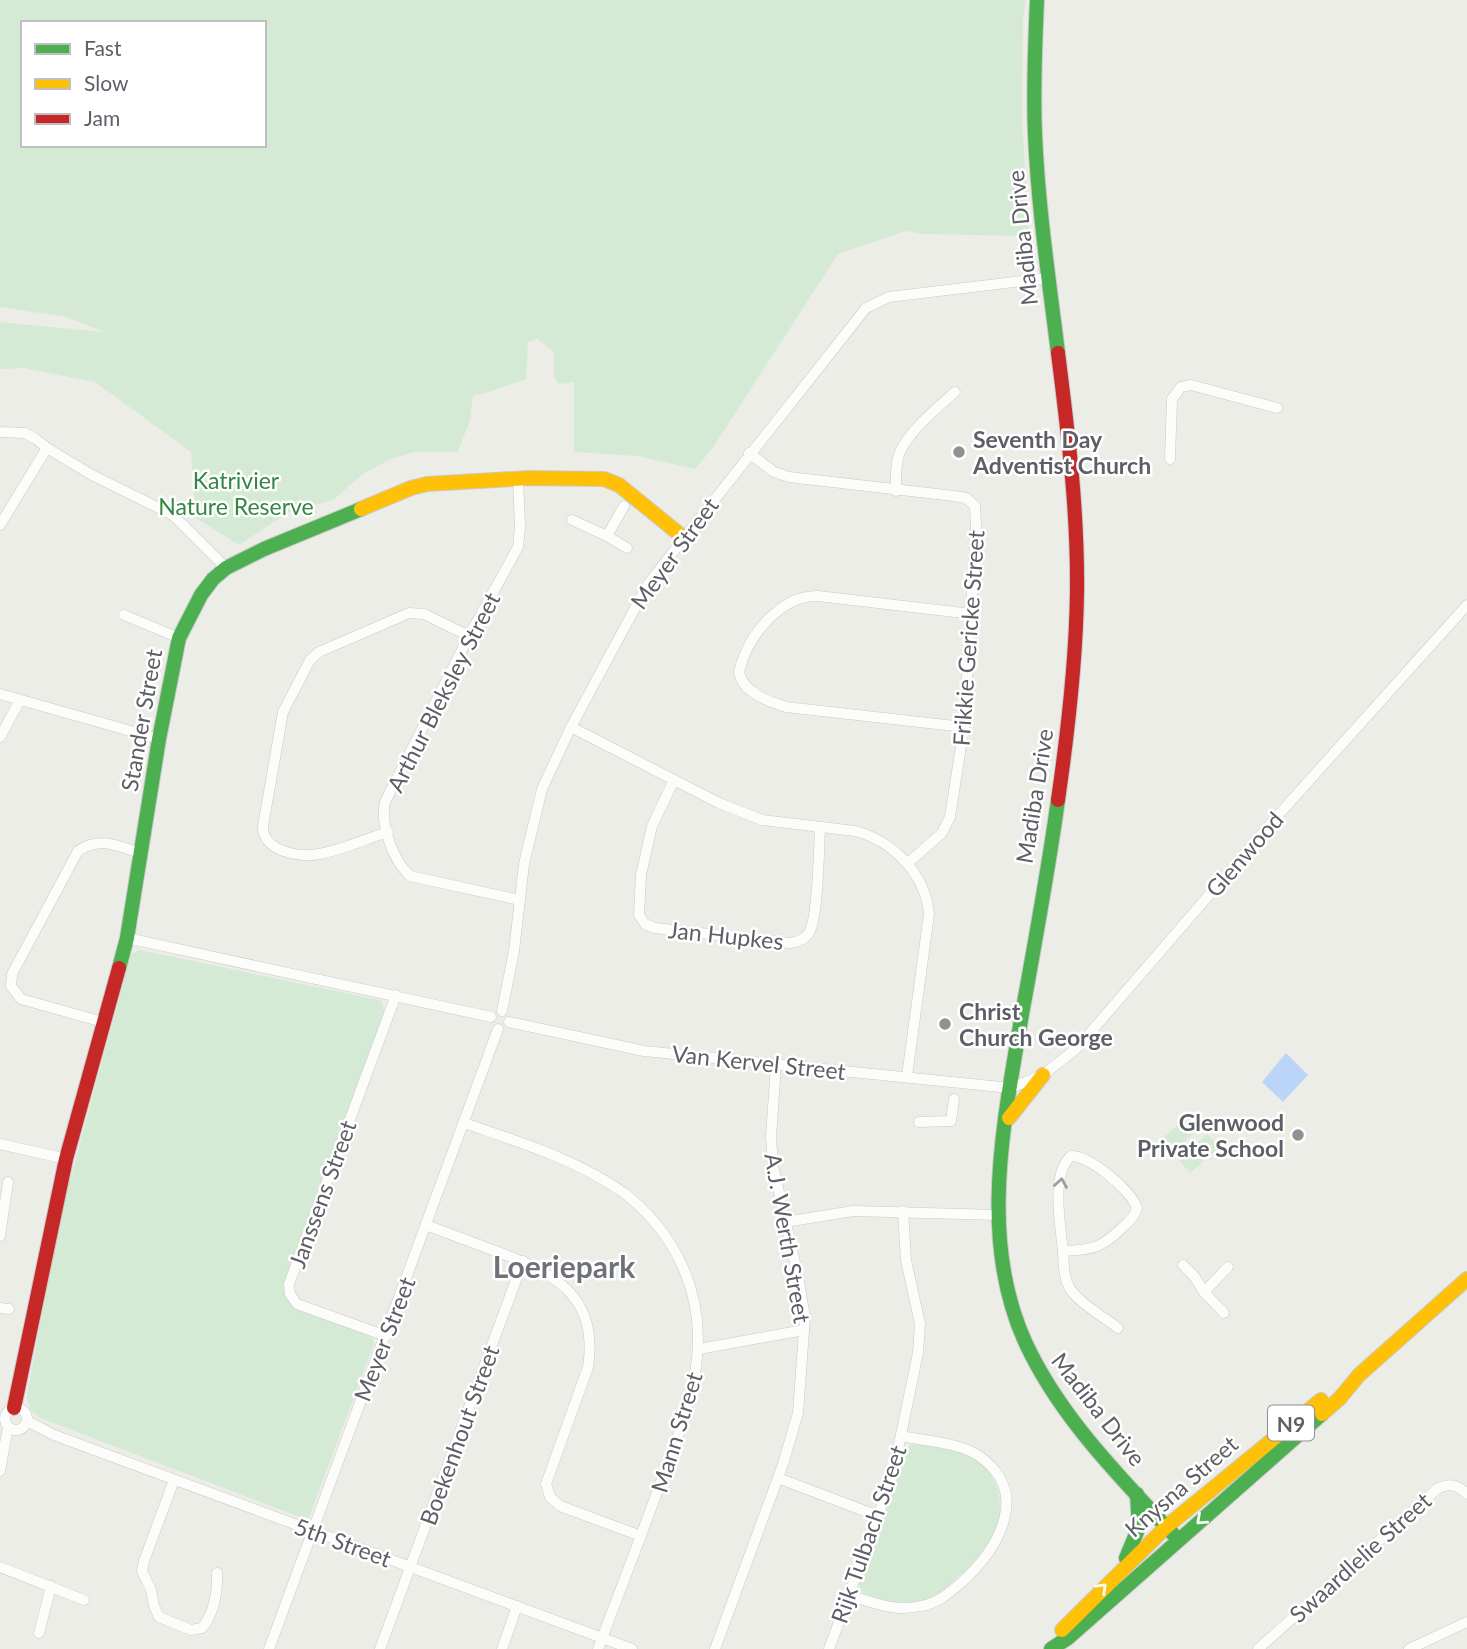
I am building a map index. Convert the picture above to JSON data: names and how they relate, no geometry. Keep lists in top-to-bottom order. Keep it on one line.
{"streets":{"main road":["Madiba Drive","Stander Street","N9","Knysna Street"],"street":["Meyer Street","Frikkie Gericke Street","Arthur Bleksley Street","Glenwood","Jan Hupkes","Van Kervel Street","Janssens Street","A.J. Werth Street","Mann Street","Boekenhout Street","Rijk Tulbach Street","5th Street","Swaardlelie Street"]},"crossings":[["Madiba Drive","Meyer Street"],["Madiba Drive","Glenwood"],["Madiba Drive","Van Kervel Street"],["Madiba Drive","Knysna Street"],["Meyer Street","Frikkie Gericke Street"],["Meyer Street","Arthur Bleksley Street"],["Meyer Street","Stander Street"],["Meyer Street","Van Kervel Street"],["Meyer Street","Janssens Street"],["Meyer Street","Mann Street"],["Meyer Street","5th Street"],["Arthur Bleksley Street","Stander Street"],["Stander Street","5th Street"],["Glenwood","Van Kervel Street"],["Van Kervel Street","A.J. Werth Street"],["Mann Street","5th Street"],["Boekenhout Street","5th Street"]],"districts":["Loeriepark"],"parks":["Katrivier Nature Reserve"],"places":["Seventh Day Adventist Church","Christ Church George","Glenwood Private School"],"legend":["Fast","Slow","Jam"]}
